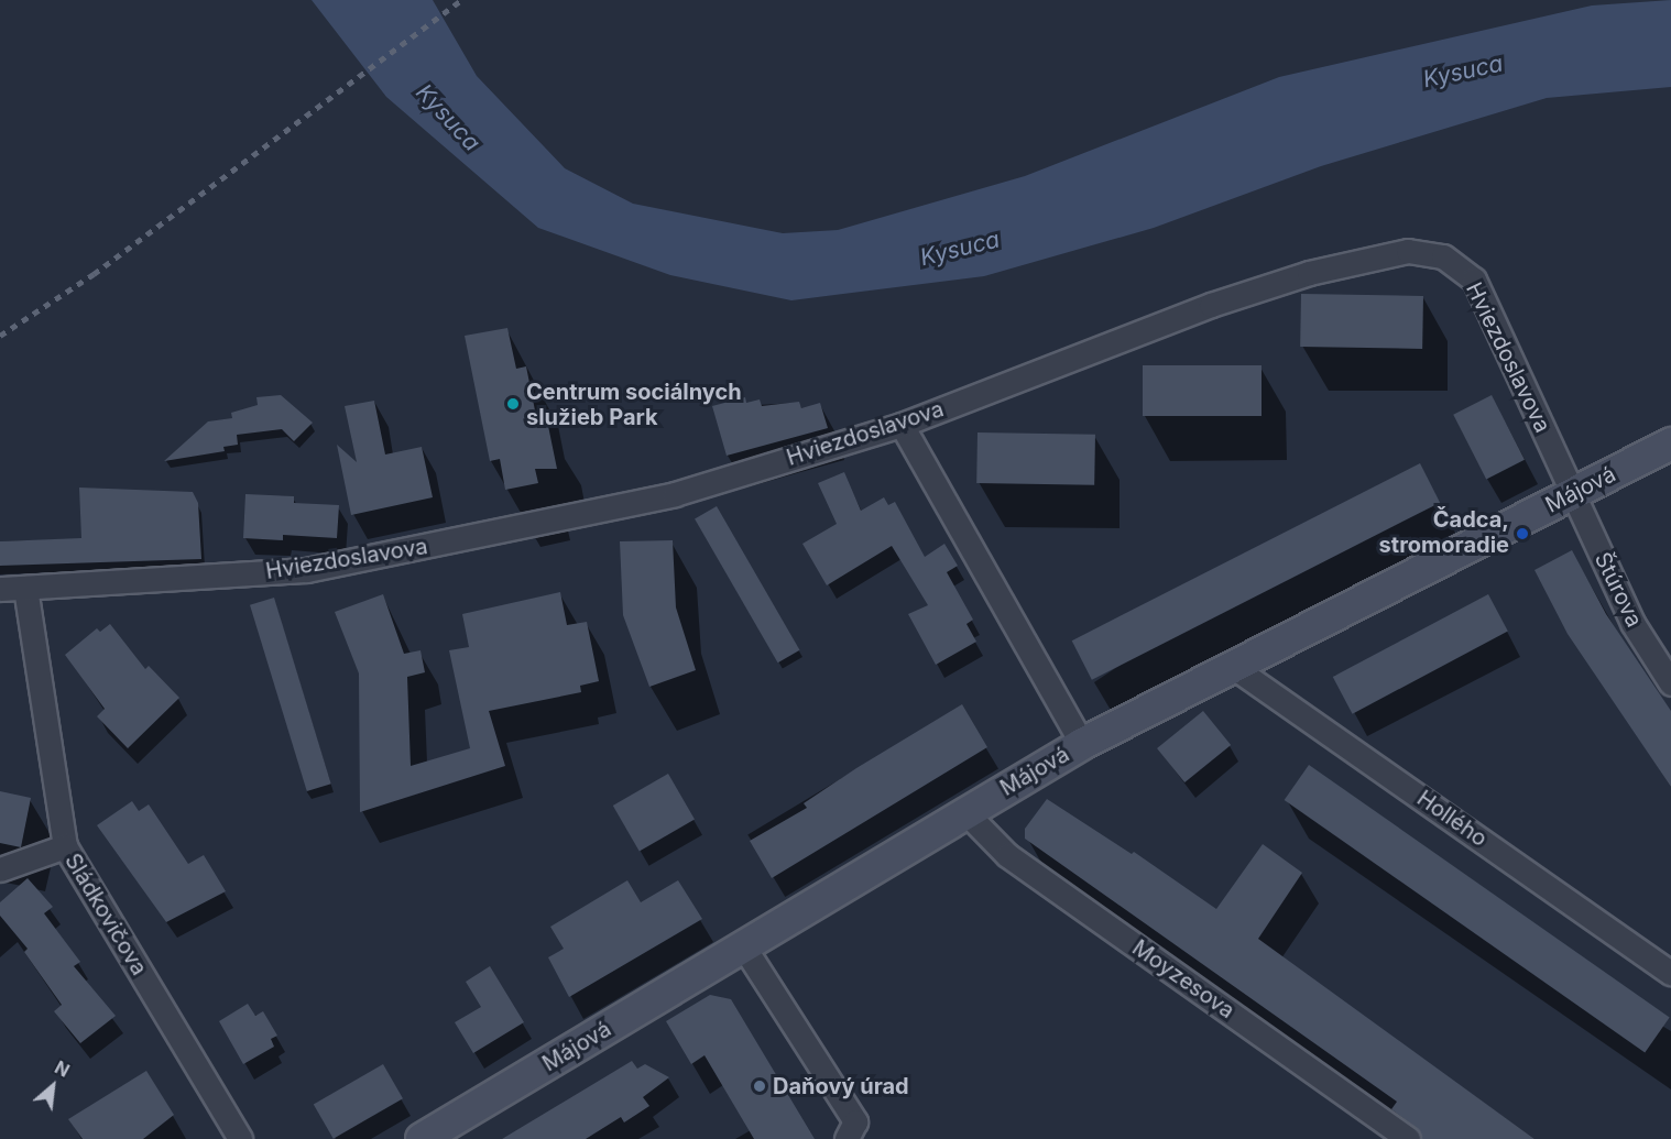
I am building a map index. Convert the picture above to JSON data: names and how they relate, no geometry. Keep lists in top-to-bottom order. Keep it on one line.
{"streets":{"main road":["Májová"],"street":["Hviezdoslavova","Štúrova","Hollého","Sládkovičova","Moyzesova"]},"crossings":[["Hviezdoslavova","Májová"],["Hviezdoslavova","Štúrova"],["Hviezdoslavova","Sládkovičova"],["Májová","Štúrova"],["Májová","Hollého"],["Májová","Moyzesova"]],"water":["Kysuca"],"places":["Centrum sociálnych služieb Park","Čadca, stromoradie","Daňový úrad"],"north":"top right"}
